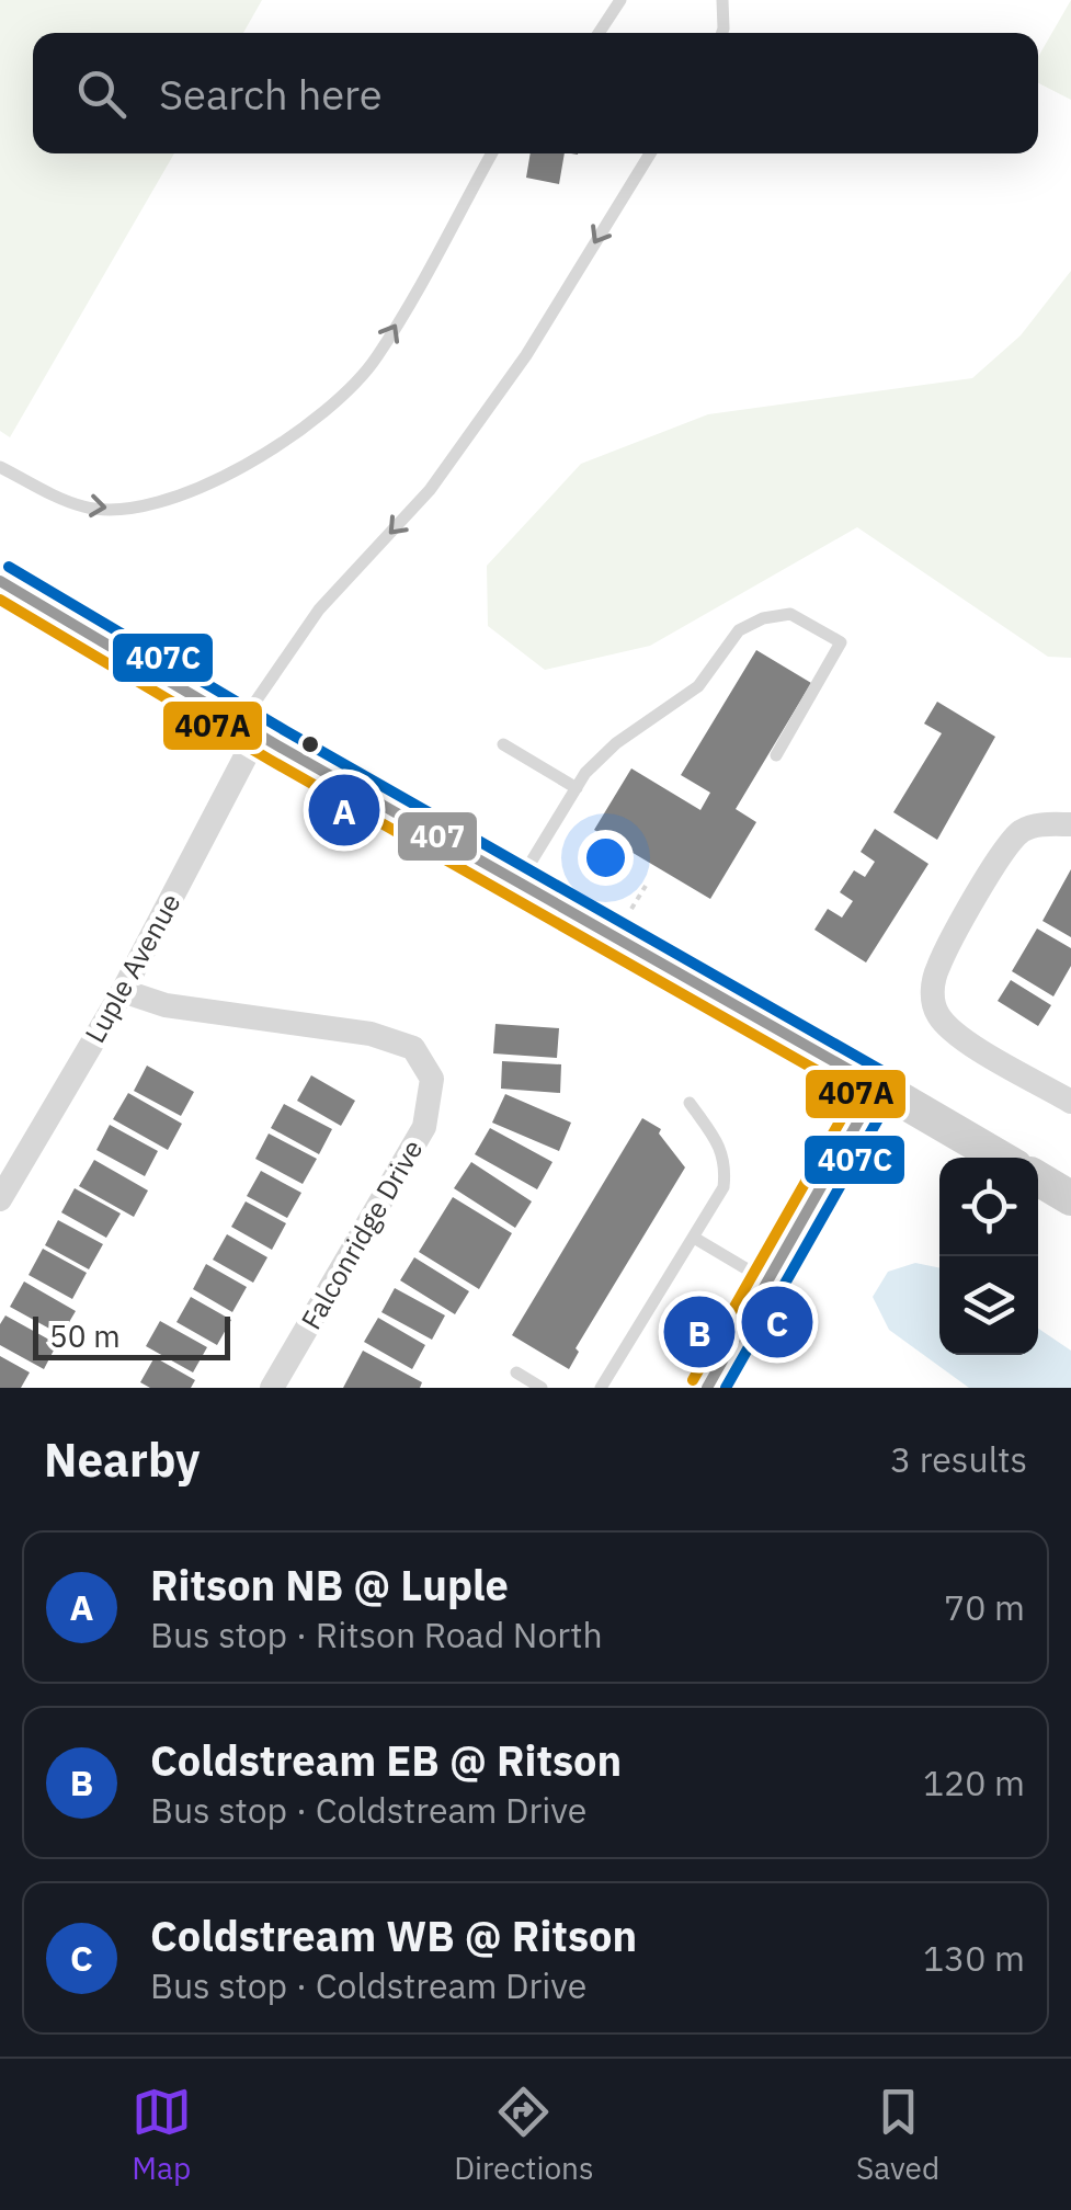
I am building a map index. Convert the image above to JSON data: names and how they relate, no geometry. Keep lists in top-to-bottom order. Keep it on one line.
{"streets":{"street":["Luple Avenue","Falconridge Drive"]},"crossings":[["Luple Avenue","Falconridge Drive"]],"lines":["transit line 407C","transit line 407","transit line 407A"],"scale_bar":"50 m","page":{"search":"Search here","pins":["A","C","B"],"scale":"50 m","heading":["Nearby","3 results"],"list":[{"mark":"A","name":"Ritson NB @ Luple","note":"Bus stop · Ritson Road North","value":"70 m"},{"mark":"B","name":"Coldstream EB @ Ritson","note":"Bus stop · Coldstream Drive","value":"120 m"},{"mark":"C","name":"Coldstream WB @ Ritson","note":"Bus stop · Coldstream Drive","value":"130 m"}],"nav":["Map","Directions","Saved"]}}
